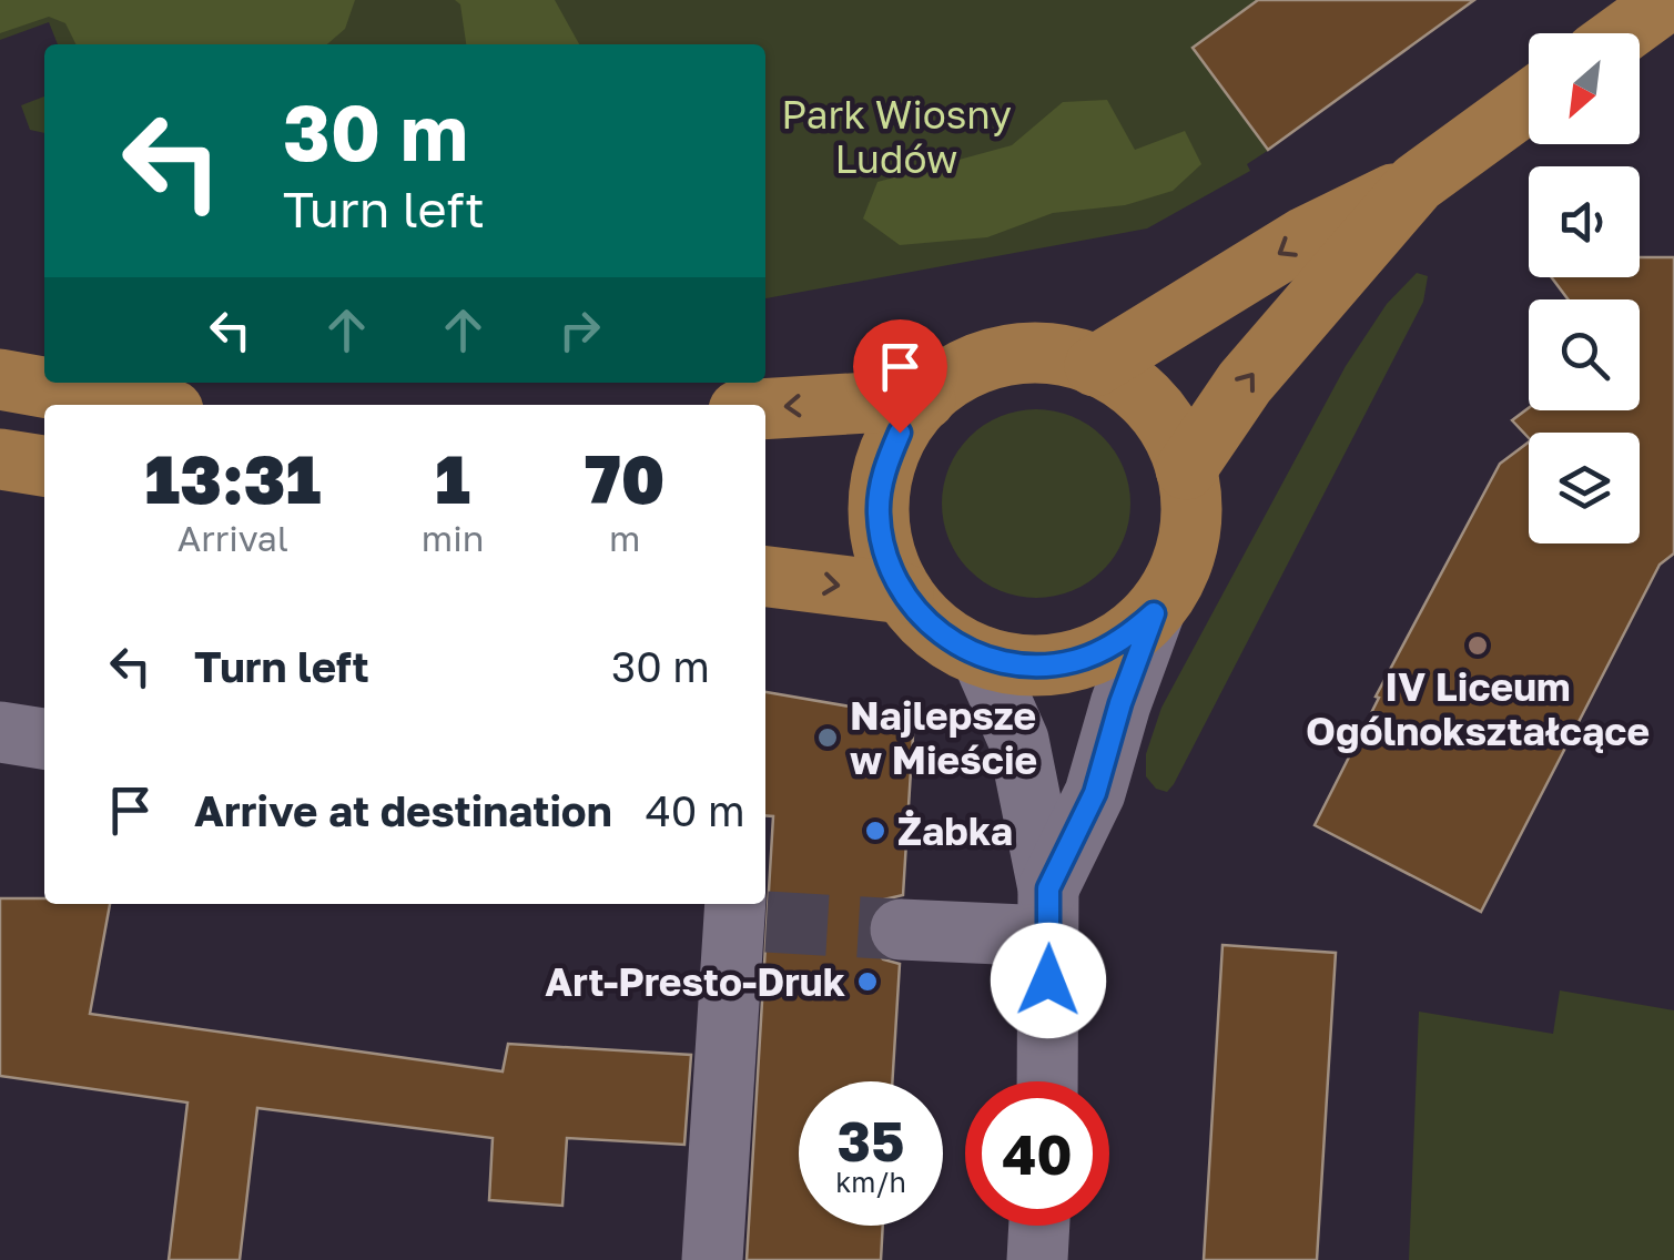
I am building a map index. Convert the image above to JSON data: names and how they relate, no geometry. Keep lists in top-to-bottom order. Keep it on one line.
{"parks":["Park Wiosny Ludów"],"places":["IV Liceum Ogólnokształcące","Najlepsze w Mieście","Żabka","Art-Presto-Druk"],"north":"bottom left","page":{"turn":["30 m","Turn left"],"eta":["13:31","Arrival","1","min","70","m"],"list":[{"name":"Turn left","value":"30 m"},{"name":"Arrive at destination","value":"40 m"}],"speed":"35 km/h","limit":"40"}}
